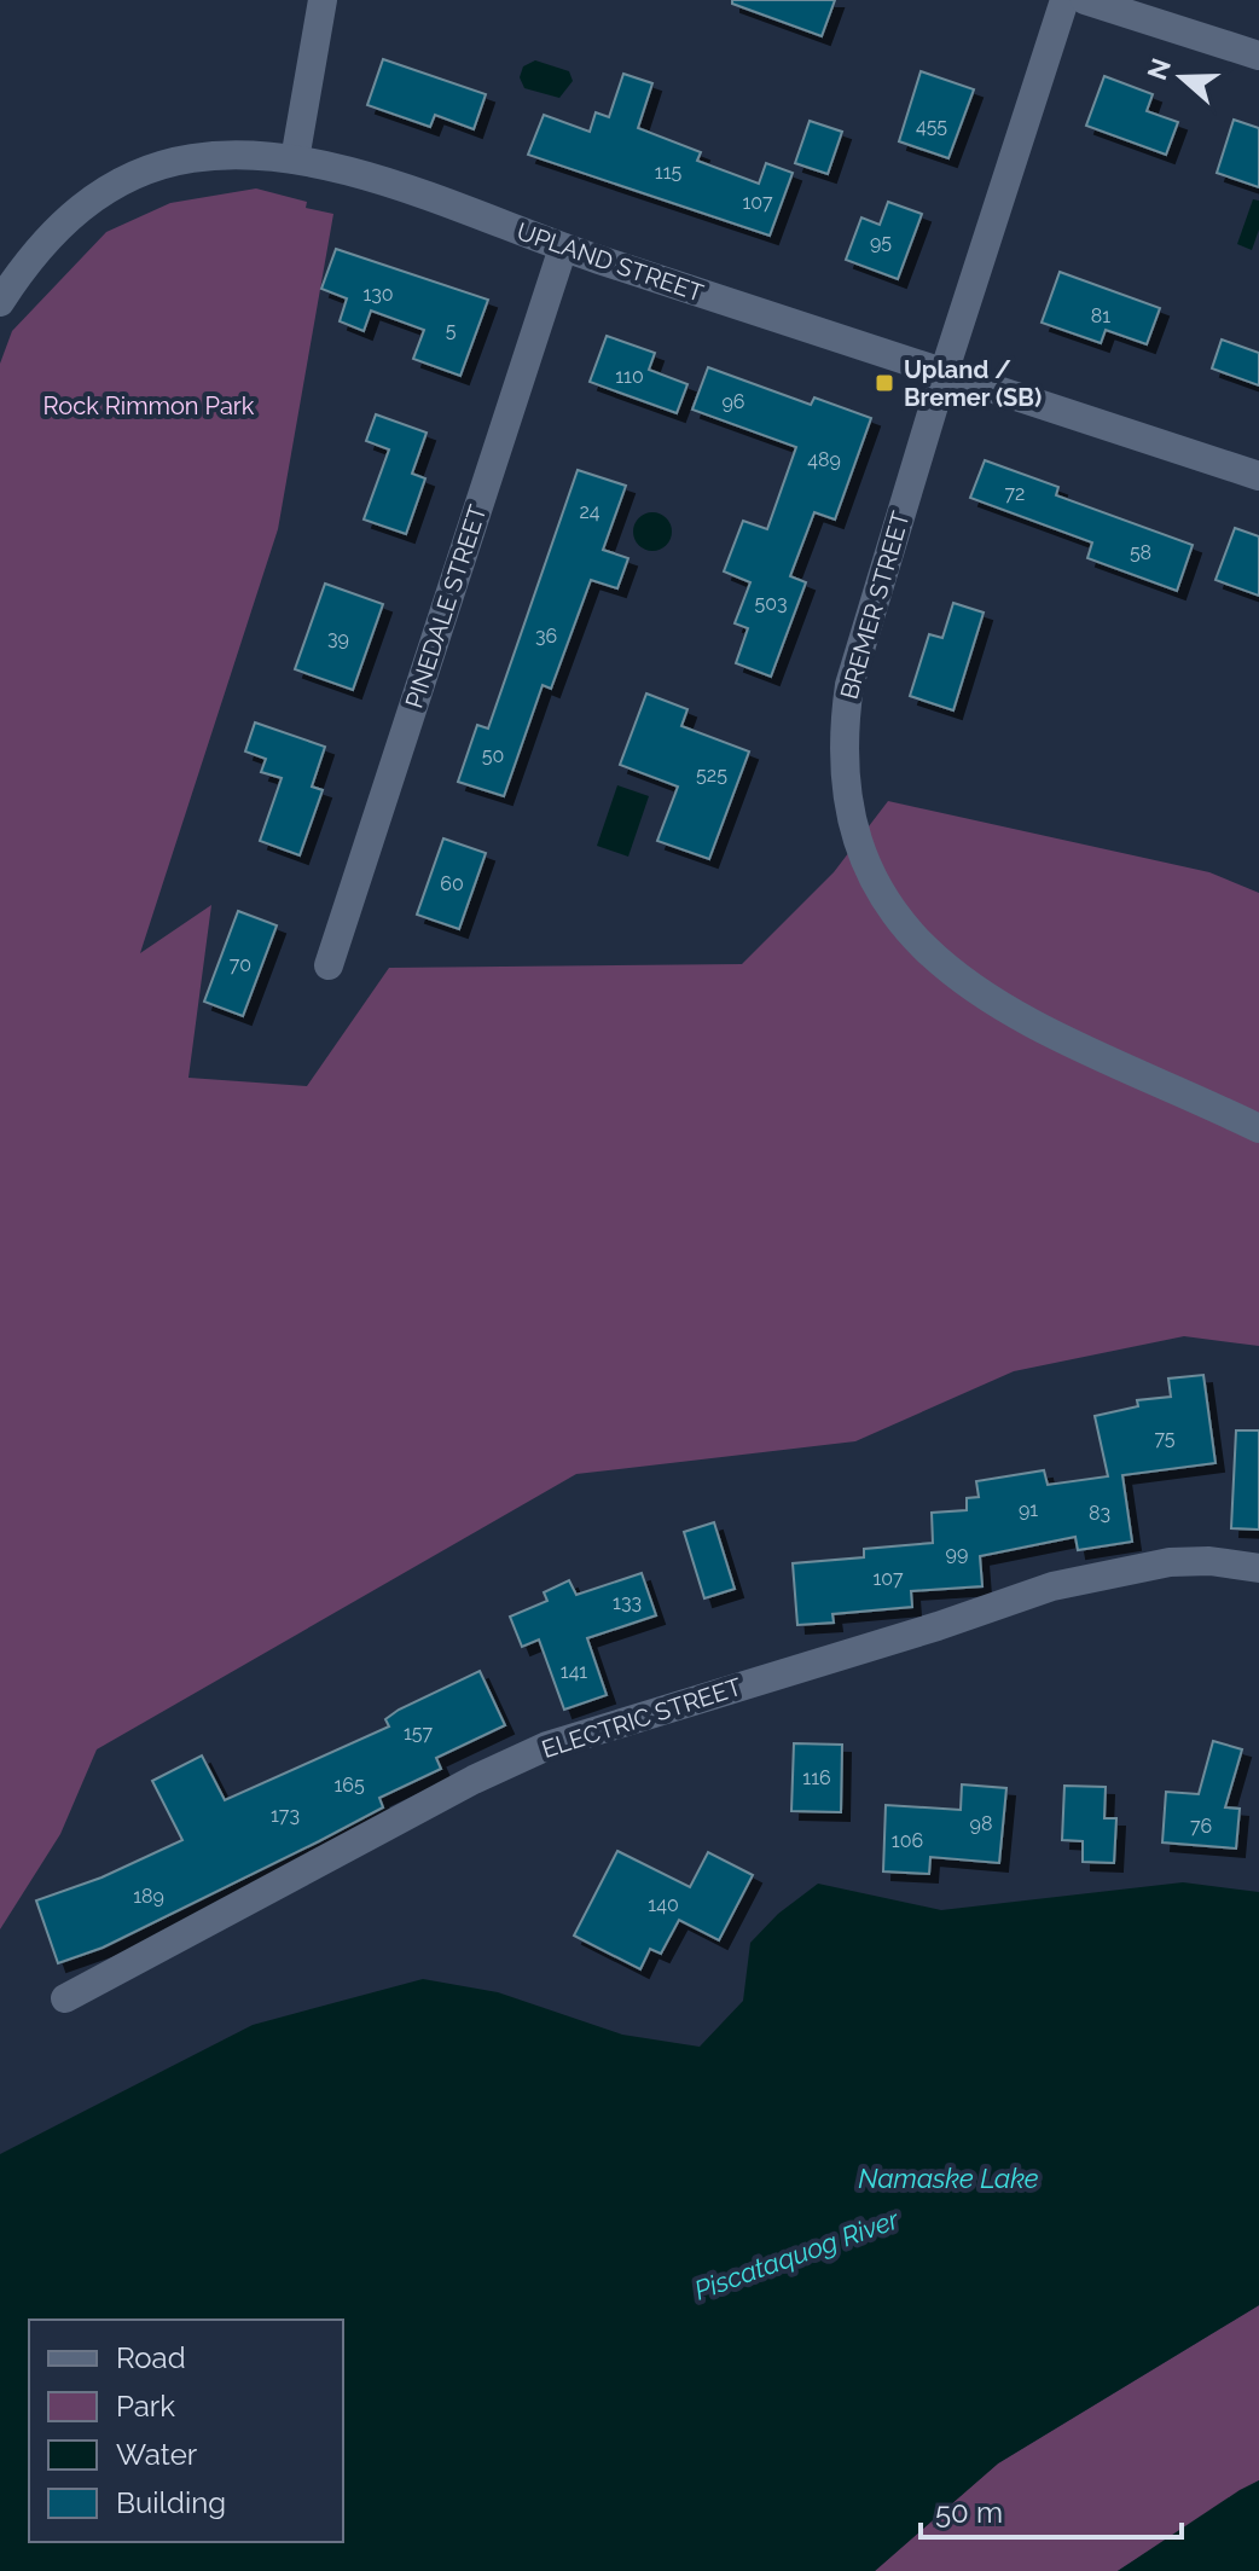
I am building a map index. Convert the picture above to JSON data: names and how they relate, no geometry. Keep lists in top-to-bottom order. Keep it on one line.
{"streets":{"street":["UPLAND STREET","BREMER STREET","PINEDALE STREET","ELECTRIC STREET"]},"crossings":[["UPLAND STREET","BREMER STREET"],["UPLAND STREET","PINEDALE STREET"]],"water":["Namaske Lake","Piscataquog River"],"parks":["Rock Rimmon Park"],"places":{"transit":["Upland / Bremer (SB)"]},"house_numbers":["455","115","107","95","130","81","5","110","96","489","72","24","58","503","36","39","50","525","60","70","75","91","83","99","107","133","141","157","116","165","173","98","76","106","189","140"],"legend":["Road","Park","Water","Building"],"scale_bar":"50 m","north":"left"}
